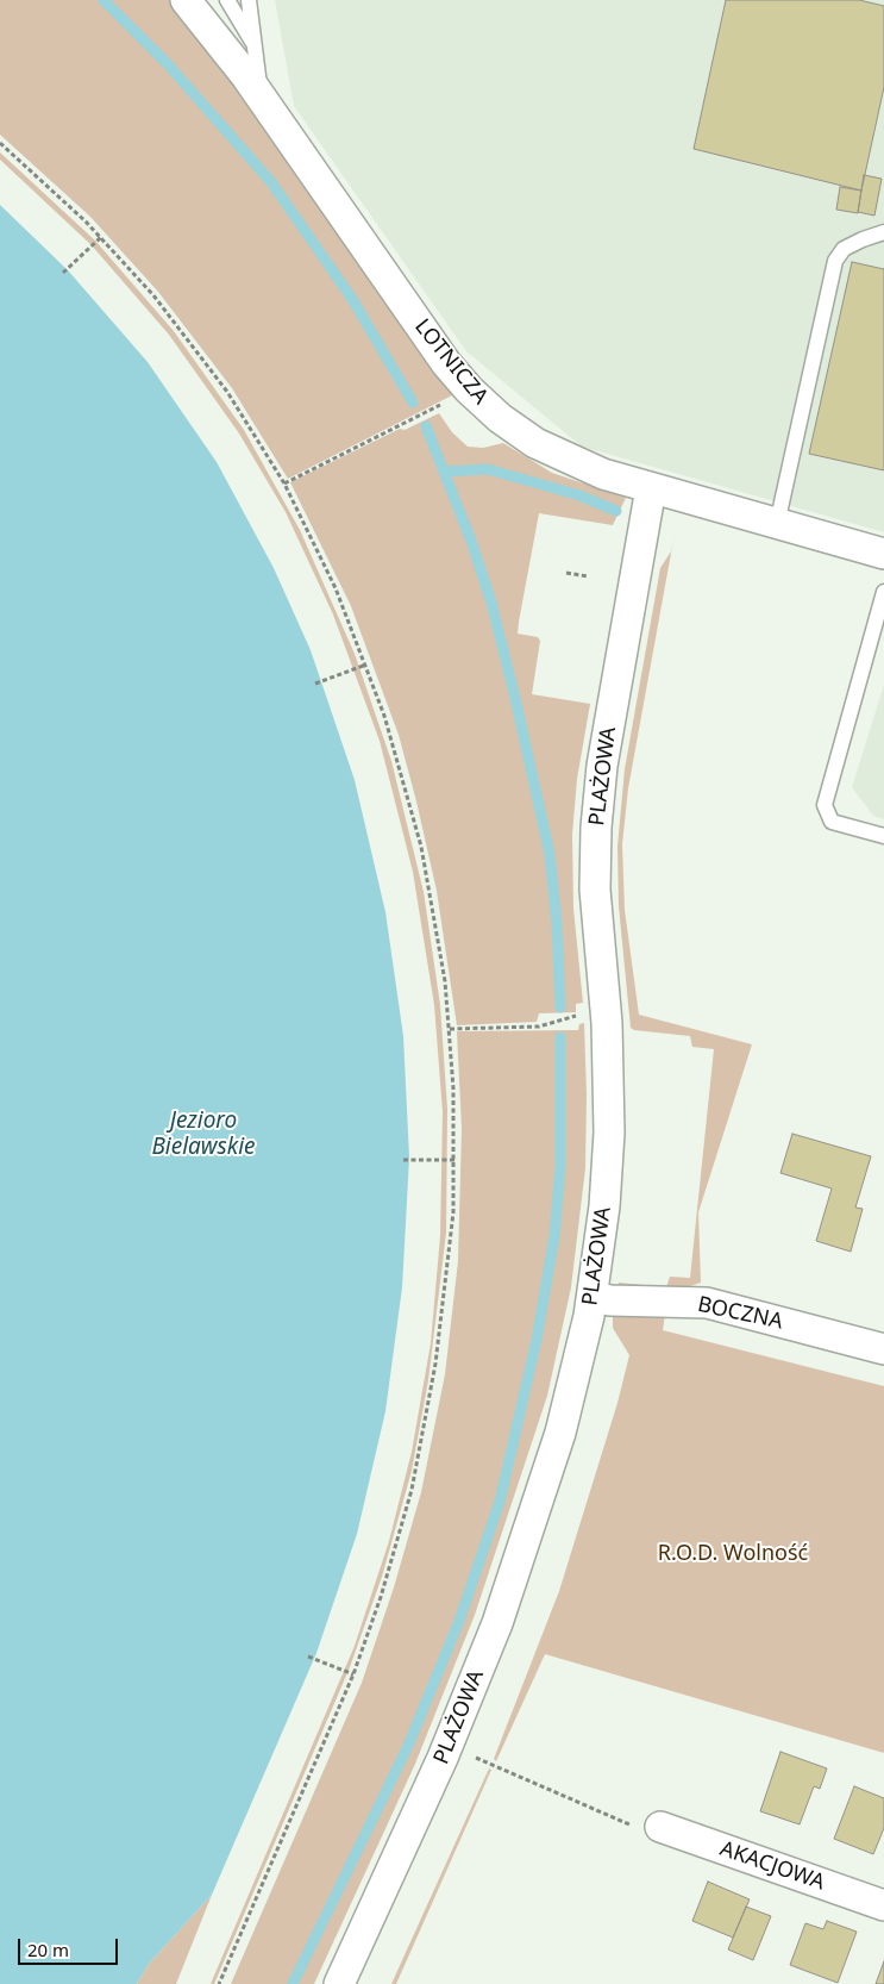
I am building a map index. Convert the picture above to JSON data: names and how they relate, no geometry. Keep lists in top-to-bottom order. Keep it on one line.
{"streets":{"street":["LOTNICZA","PLAŻOWA","BOCZNA","AKACJOWA"]},"crossings":[["LOTNICZA","PLAŻOWA"],["PLAŻOWA","BOCZNA"]],"water":["Jezioro Bielawskie"],"parks":["R.O.D. Wolność"],"scale_bar":"20 m"}
